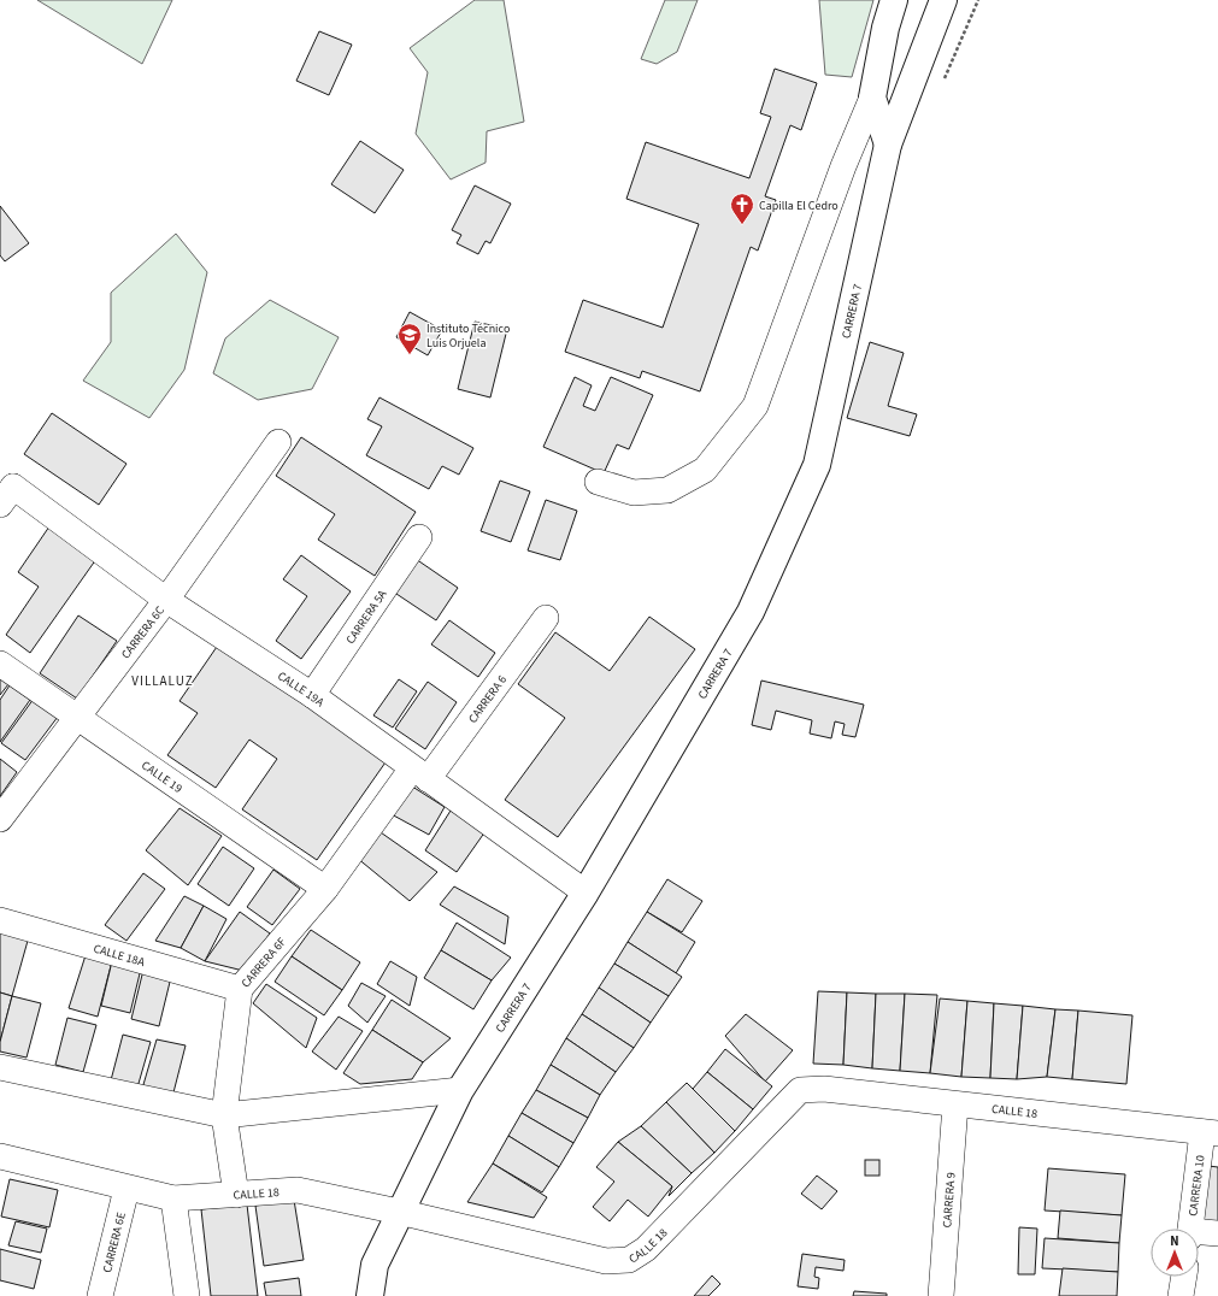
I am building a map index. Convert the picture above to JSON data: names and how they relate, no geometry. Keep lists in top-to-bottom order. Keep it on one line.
{"streets":{"street":["CARRERA 7","CARRERA 5A","CARRERA 6C","CALLE 19A","CARRERA 6","CALLE 19","CALLE 18A","CARRERA 6F","CALLE 18","CARRERA 10","CARRERA 9","CARRERA 6E"]},"crossings":[["CARRERA 7","CALLE 19A"],["CARRERA 7","CALLE 18"],["CARRERA 5A","CALLE 19A"],["CARRERA 6C","CALLE 19A"],["CARRERA 6C","CALLE 19"],["CALLE 19A","CARRERA 6"],["CALLE 19A","CARRERA 6F"],["CARRERA 6","CARRERA 6F"],["CALLE 19","CARRERA 6F"],["CALLE 18A","CARRERA 6F"],["CARRERA 6F","CALLE 18"],["CALLE 18","CARRERA 10"],["CALLE 18","CARRERA 9"],["CALLE 18","CARRERA 6E"]],"districts":["VILLALUZ"],"places":{"church":["Capilla El Cedro"],"school or university":["Instituto Técnico Luis Orjuela"]},"north":"top"}
